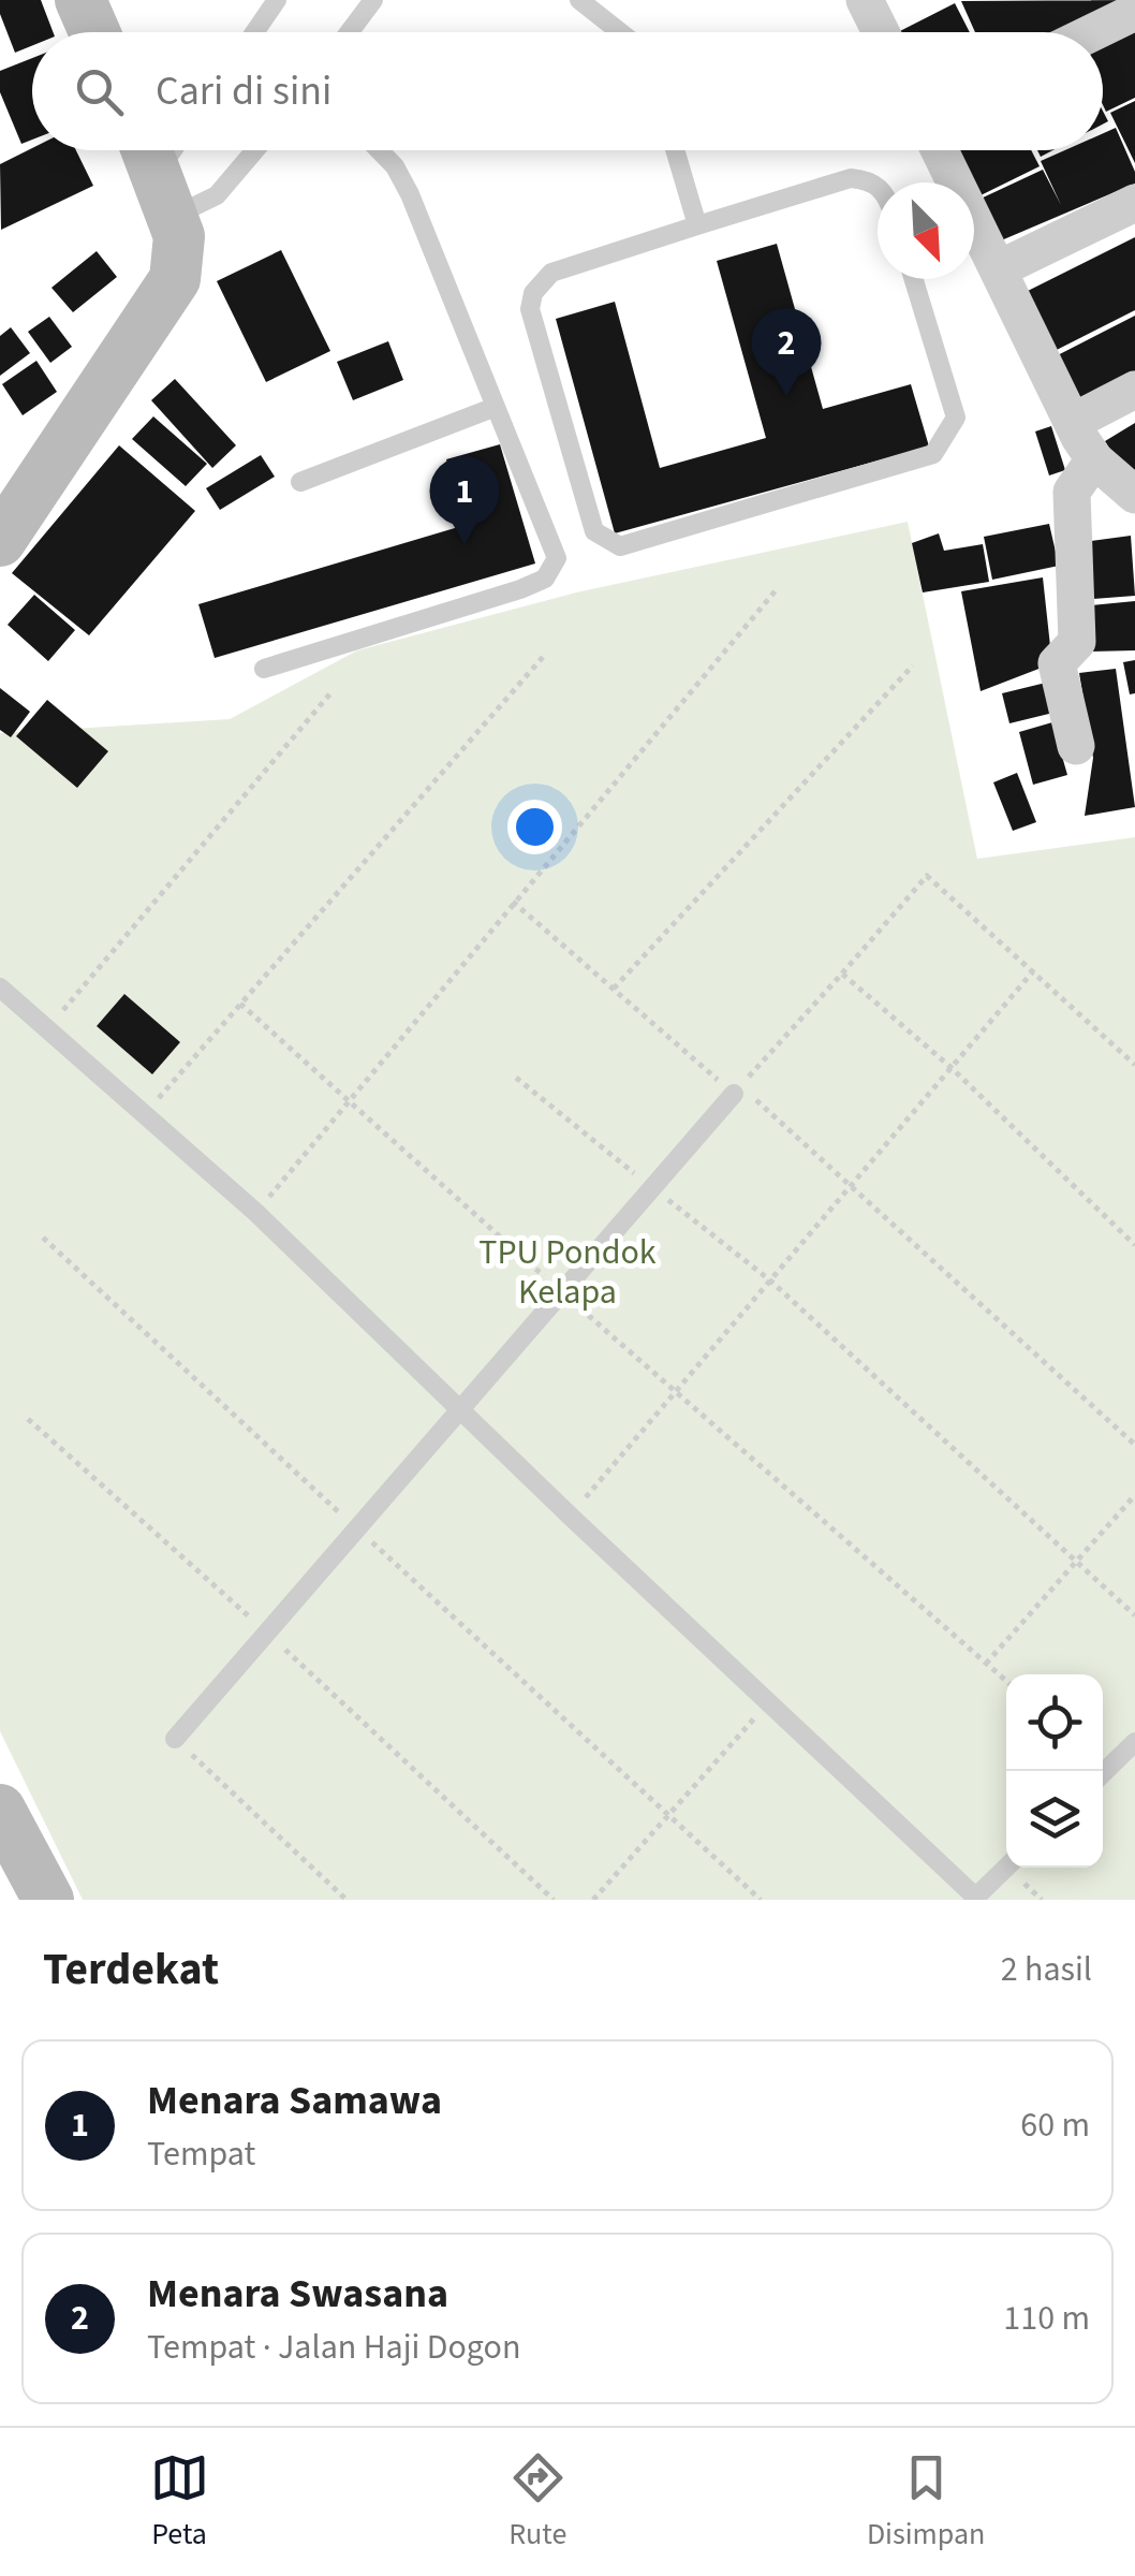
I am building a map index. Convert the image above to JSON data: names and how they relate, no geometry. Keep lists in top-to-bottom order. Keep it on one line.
{"parks":["TPU Pondok Kelapa"],"north":"bottom right","page":{"search":"Cari di sini","pins":["2","1"],"heading":["Terdekat","2 hasil"],"list":[{"mark":"1","name":"Menara Samawa","note":"Tempat","value":"60 m"},{"mark":"2","name":"Menara Swasana","note":"Tempat · Jalan Haji Dogon","value":"110 m"}],"nav":["Peta","Rute","Disimpan"]}}
